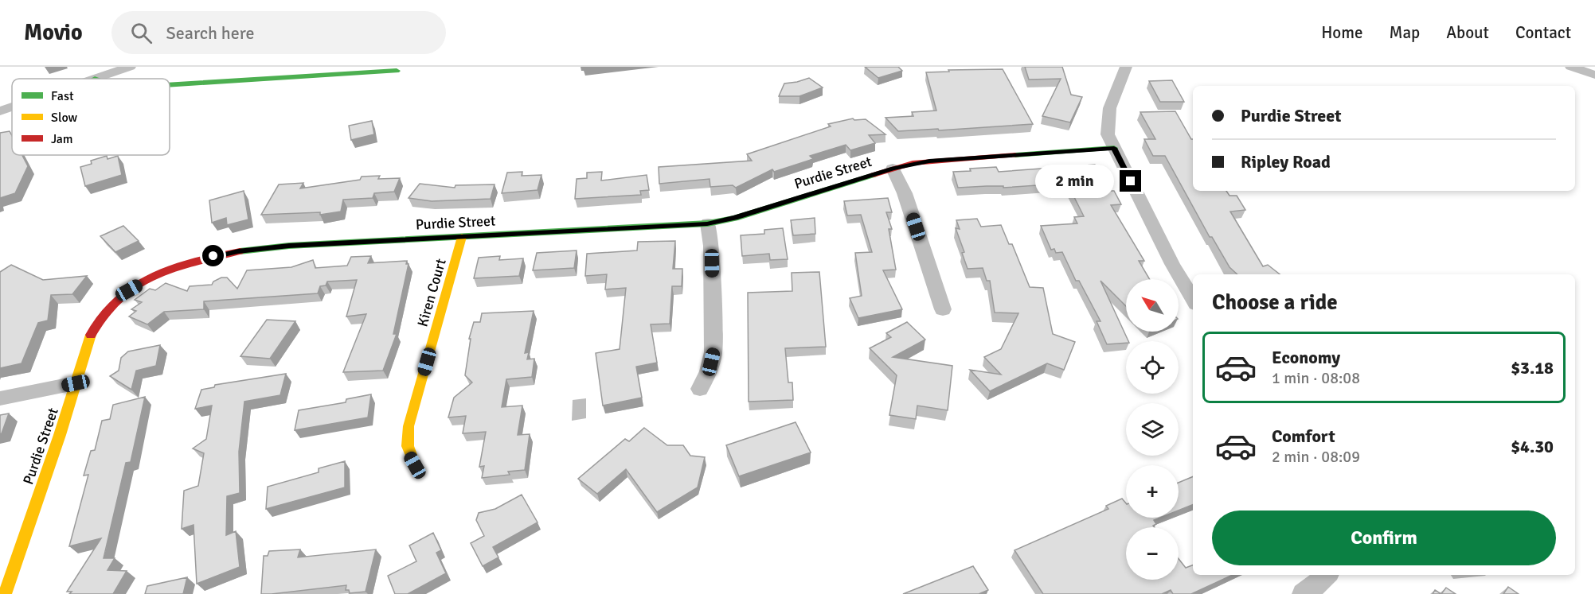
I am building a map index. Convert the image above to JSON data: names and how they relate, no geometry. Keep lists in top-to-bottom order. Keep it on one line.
{"streets":{"street":["Purdie Street","Kiren Court"]},"crossings":[["Purdie Street","Kiren Court"]],"legend":["Fast","Slow","Jam"],"north":"top left","page":{"header":"Movio","search":"Search here","nav":["Home","Map","About","Contact"],"banner":["Purdie Street","Ripley Road"],"bubble":"2 min","heading":"Choose a ride","map_buttons":["+","−"],"list":[{"name":"Economy","note":"1 min · 08:08","value":"$3.18"},{"name":"Comfort","note":"2 min · 08:09","value":"$4.30"}],"buttons":"Confirm"}}
